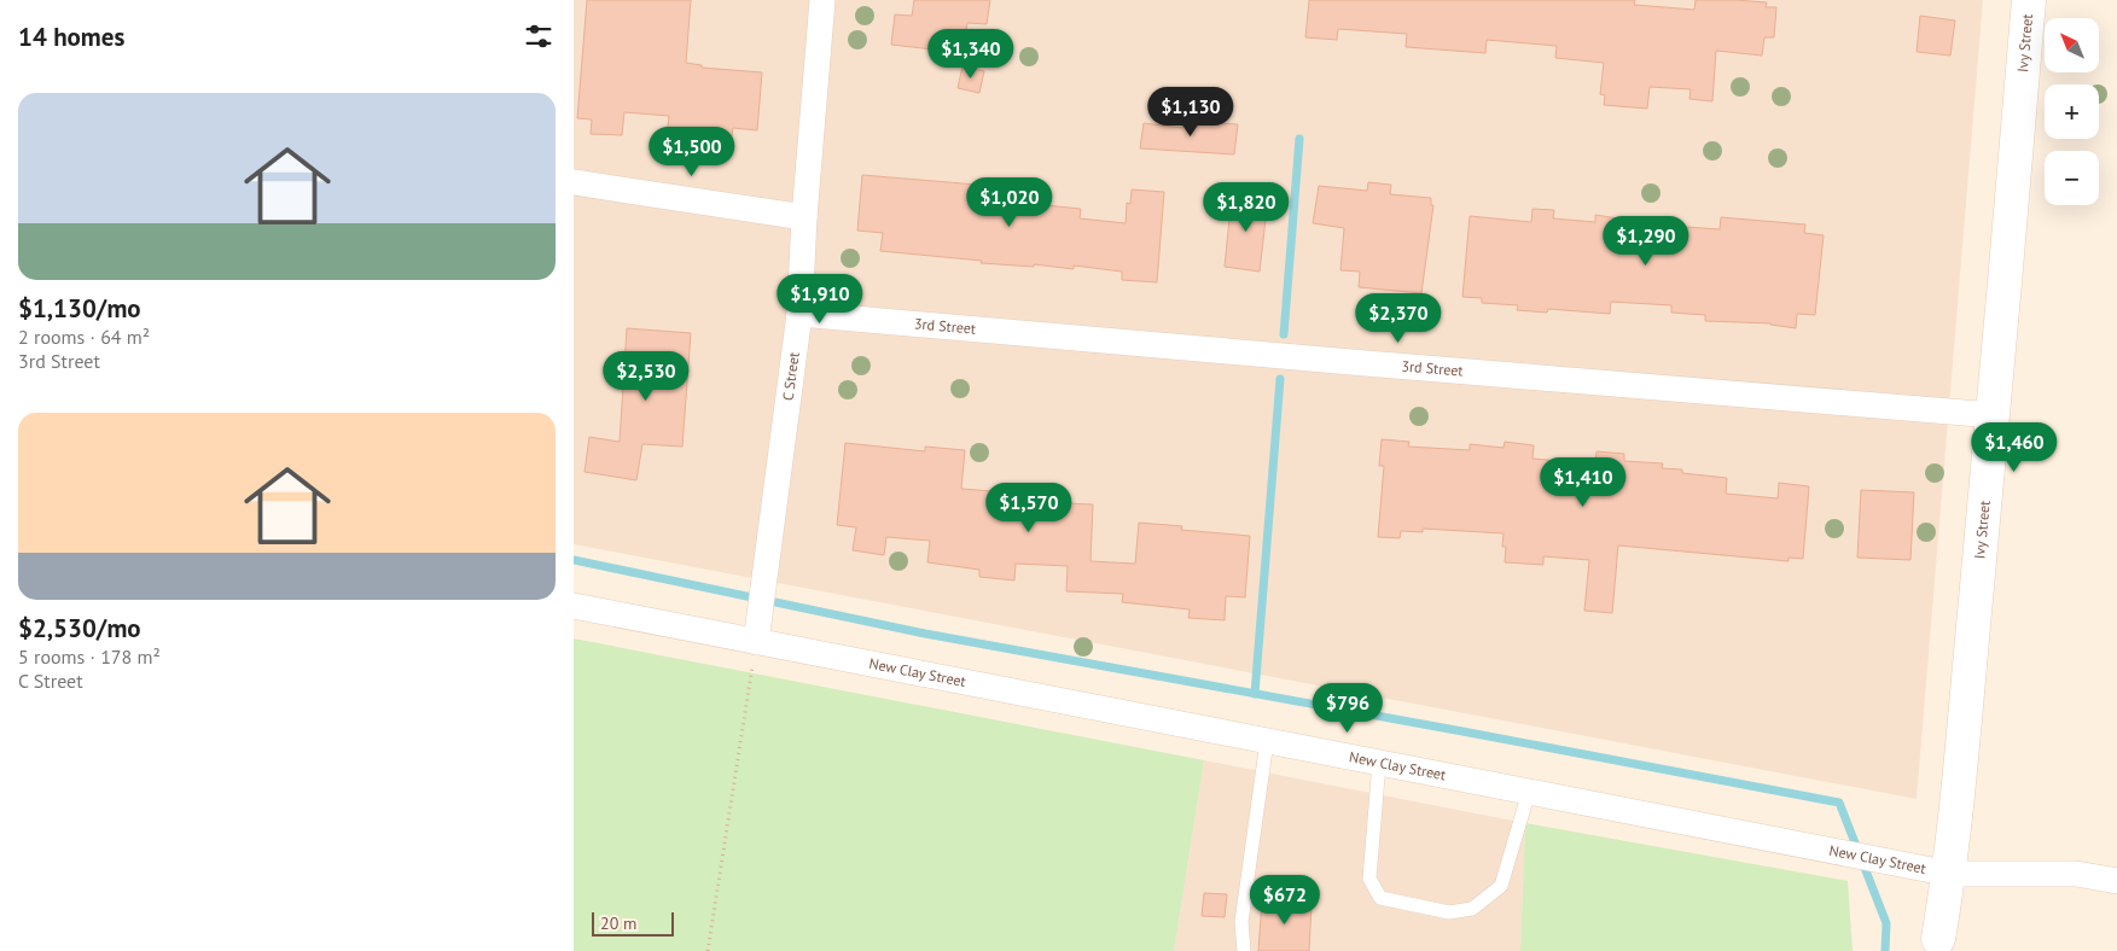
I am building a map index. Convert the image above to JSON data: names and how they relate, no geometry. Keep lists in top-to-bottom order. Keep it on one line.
{"streets":{"street":["Ivy Street","3rd Street","C Street","New Clay Street"]},"crossings":[["Ivy Street","3rd Street"],["Ivy Street","New Clay Street"],["3rd Street","C Street"],["C Street","New Clay Street"]],"scale_bar":"20 m","north":"top left","page":{"heading":"14 homes","map_buttons":["+","−"],"price":["$1,340","$1,130","$1,500","$1,020","$1,820","$1,290","$1,910","$2,370","$2,530","$1,460","$1,410","$1,570","$796","$672"],"list":[{"name":"$1,130/mo","note":"2 rooms · 64 m² · 3rd Street"},{"name":"$2,530/mo","note":"5 rooms · 178 m² · C Street"}],"scale":"20 m"}}
